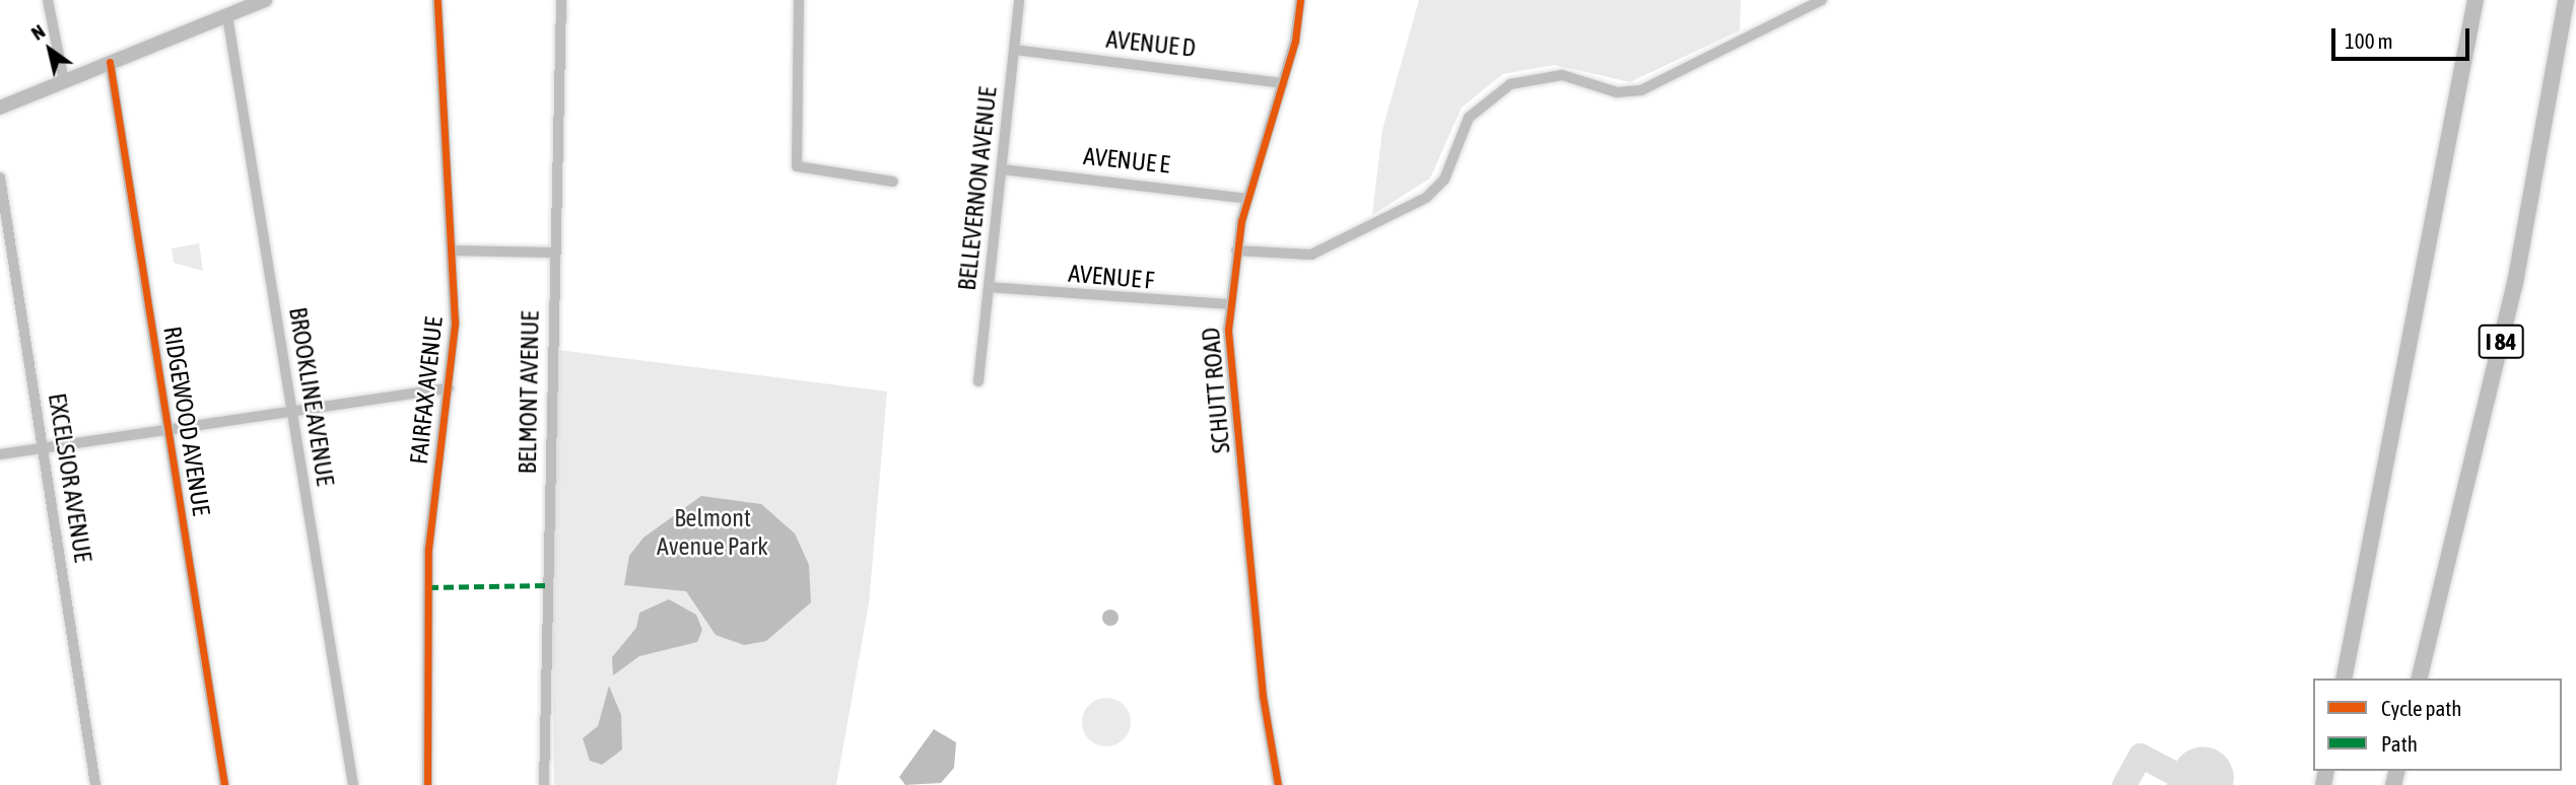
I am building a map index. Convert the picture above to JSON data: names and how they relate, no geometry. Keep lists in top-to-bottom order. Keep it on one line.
{"streets":{"highway":["I 84"],"street":["AVENUE D","AVENUE E","BELLEVERNON AVENUE","AVENUE F","FAIRFAX AVENUE","SCHUTT ROAD","BELMONT AVENUE","BROOKLINE AVENUE","RIDGEWOOD AVENUE","EXCELSIOR AVENUE"]},"crossings":[["AVENUE D","BELLEVERNON AVENUE"],["AVENUE D","SCHUTT ROAD"],["AVENUE E","BELLEVERNON AVENUE"],["AVENUE E","SCHUTT ROAD"],["BELLEVERNON AVENUE","AVENUE F"],["AVENUE F","SCHUTT ROAD"]],"parks":["Belmont Avenue Park"],"legend":["Cycle path","Path"],"scale_bar":"100 m","north":"top left"}
